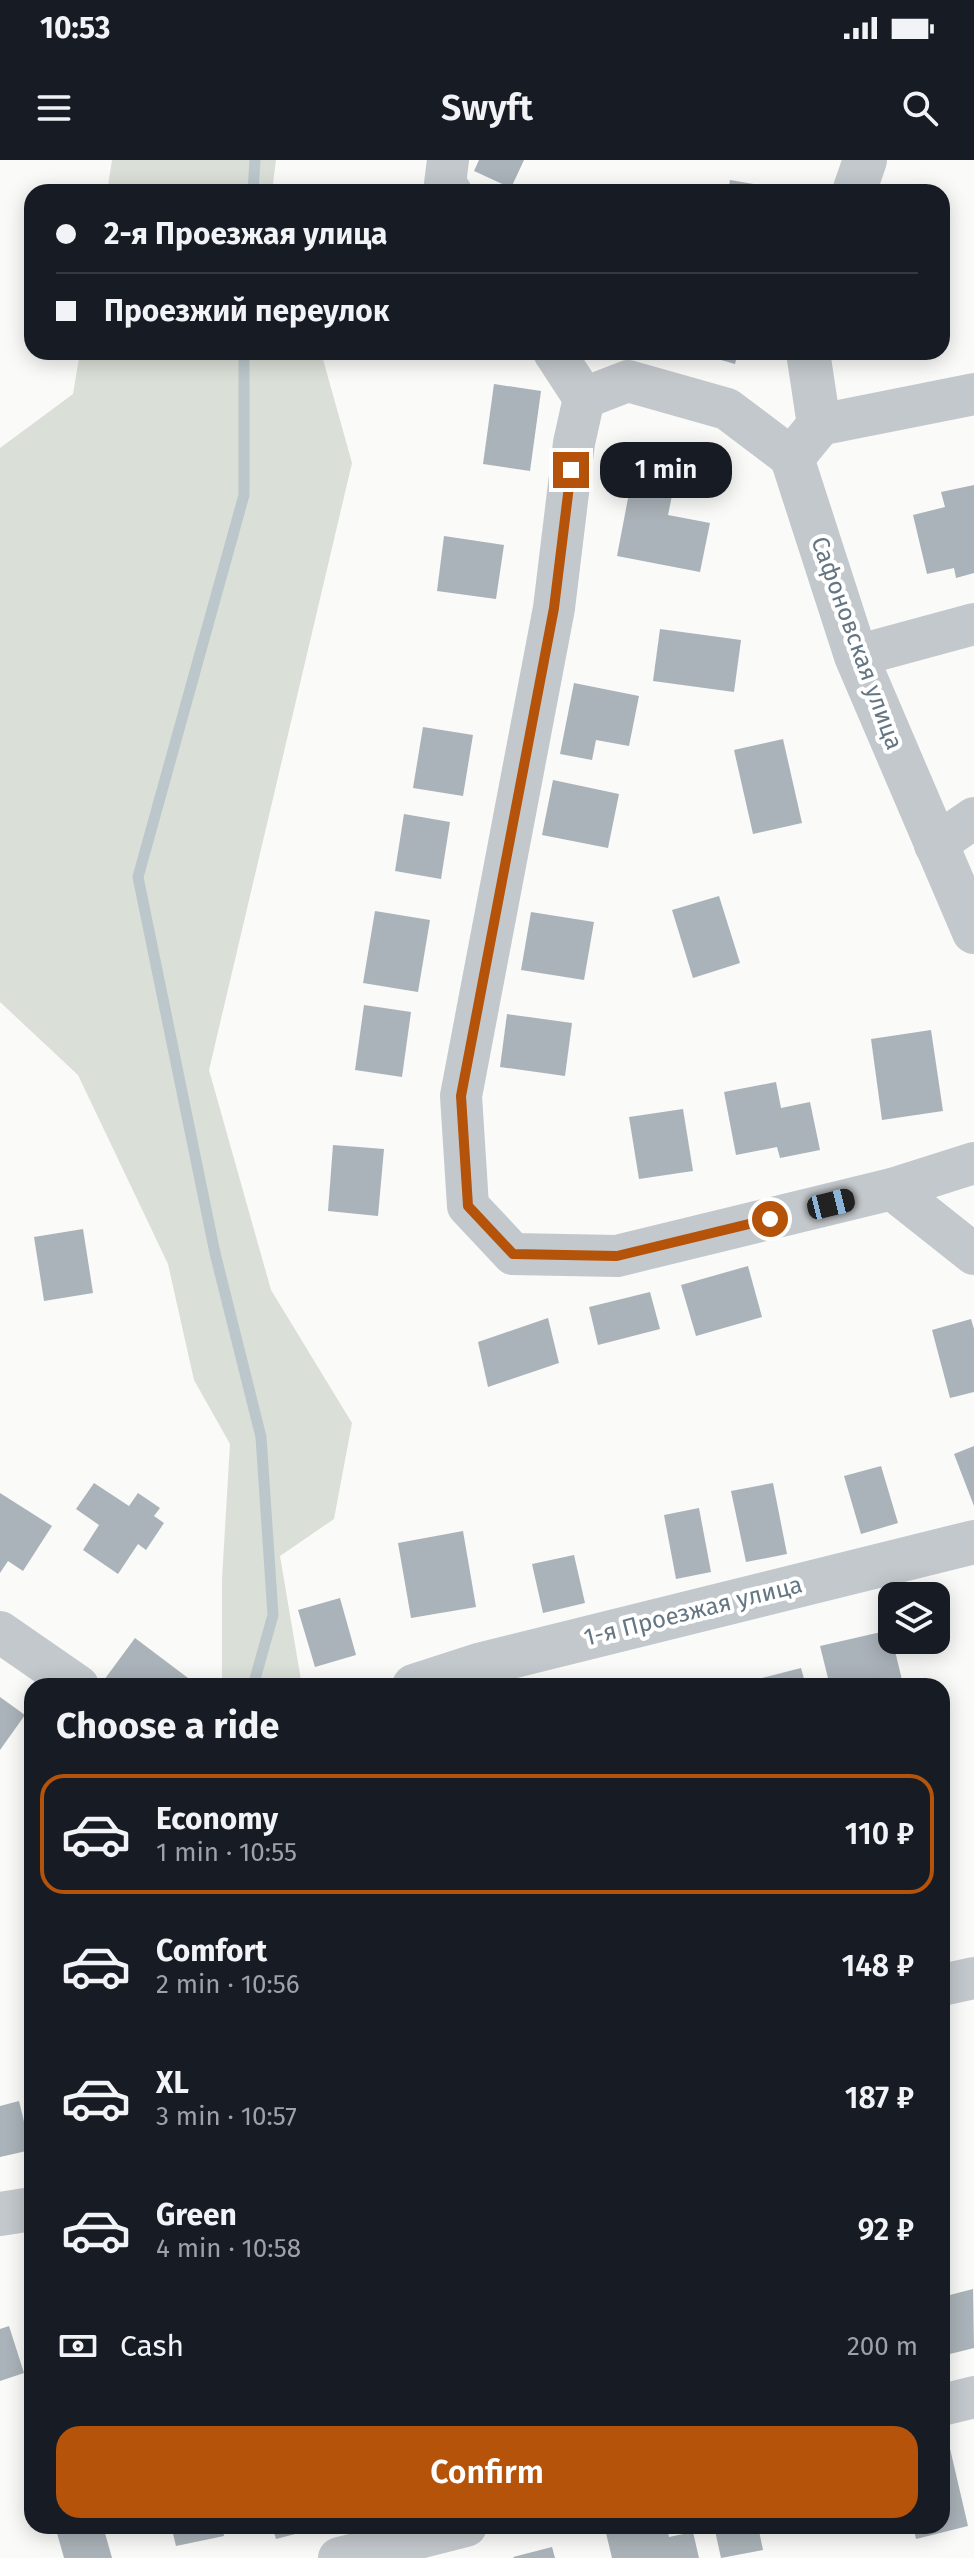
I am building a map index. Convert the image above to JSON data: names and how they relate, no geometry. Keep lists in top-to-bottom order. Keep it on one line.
{"streets":{"street":["Сафоновская улица","1-я Проезжая улица"]},"page":{"status":"10:53","header":"Swyft","banner":["2-я Проезжая улица","Проезжий переулок"],"bubble":"1 min","heading":"Choose a ride","list":[{"name":"Economy","note":"1 min · 10:55","value":"110 ₽"},{"name":"Comfort","note":"2 min · 10:56","value":"148 ₽"},{"name":"XL","note":"3 min · 10:57","value":"187 ₽"},{"name":"Green","note":"4 min · 10:58","value":"92 ₽"}],"pay":["Cash","200 m"],"buttons":"Confirm"}}
